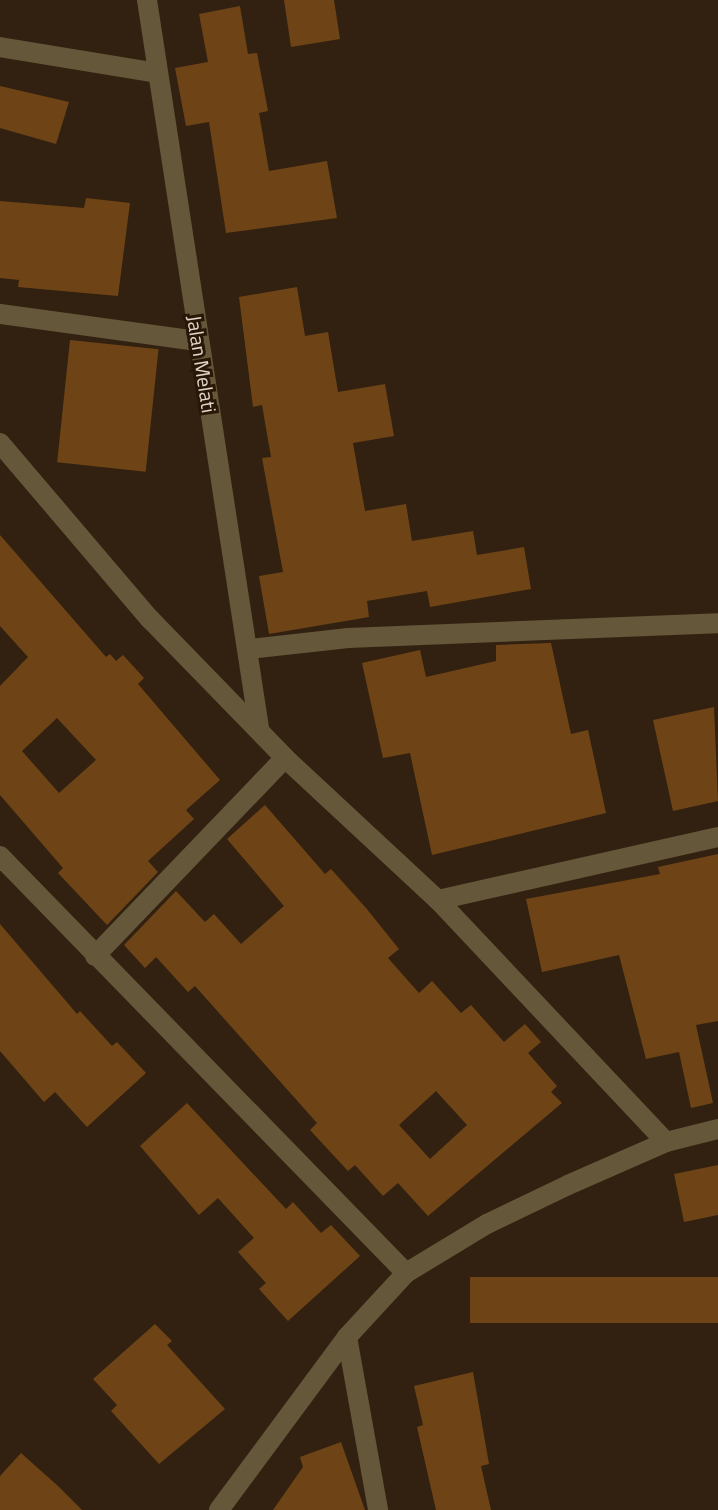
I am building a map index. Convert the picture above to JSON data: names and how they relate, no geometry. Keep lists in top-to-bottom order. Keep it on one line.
{"streets":{"street":["Jalan Melati"]}}
